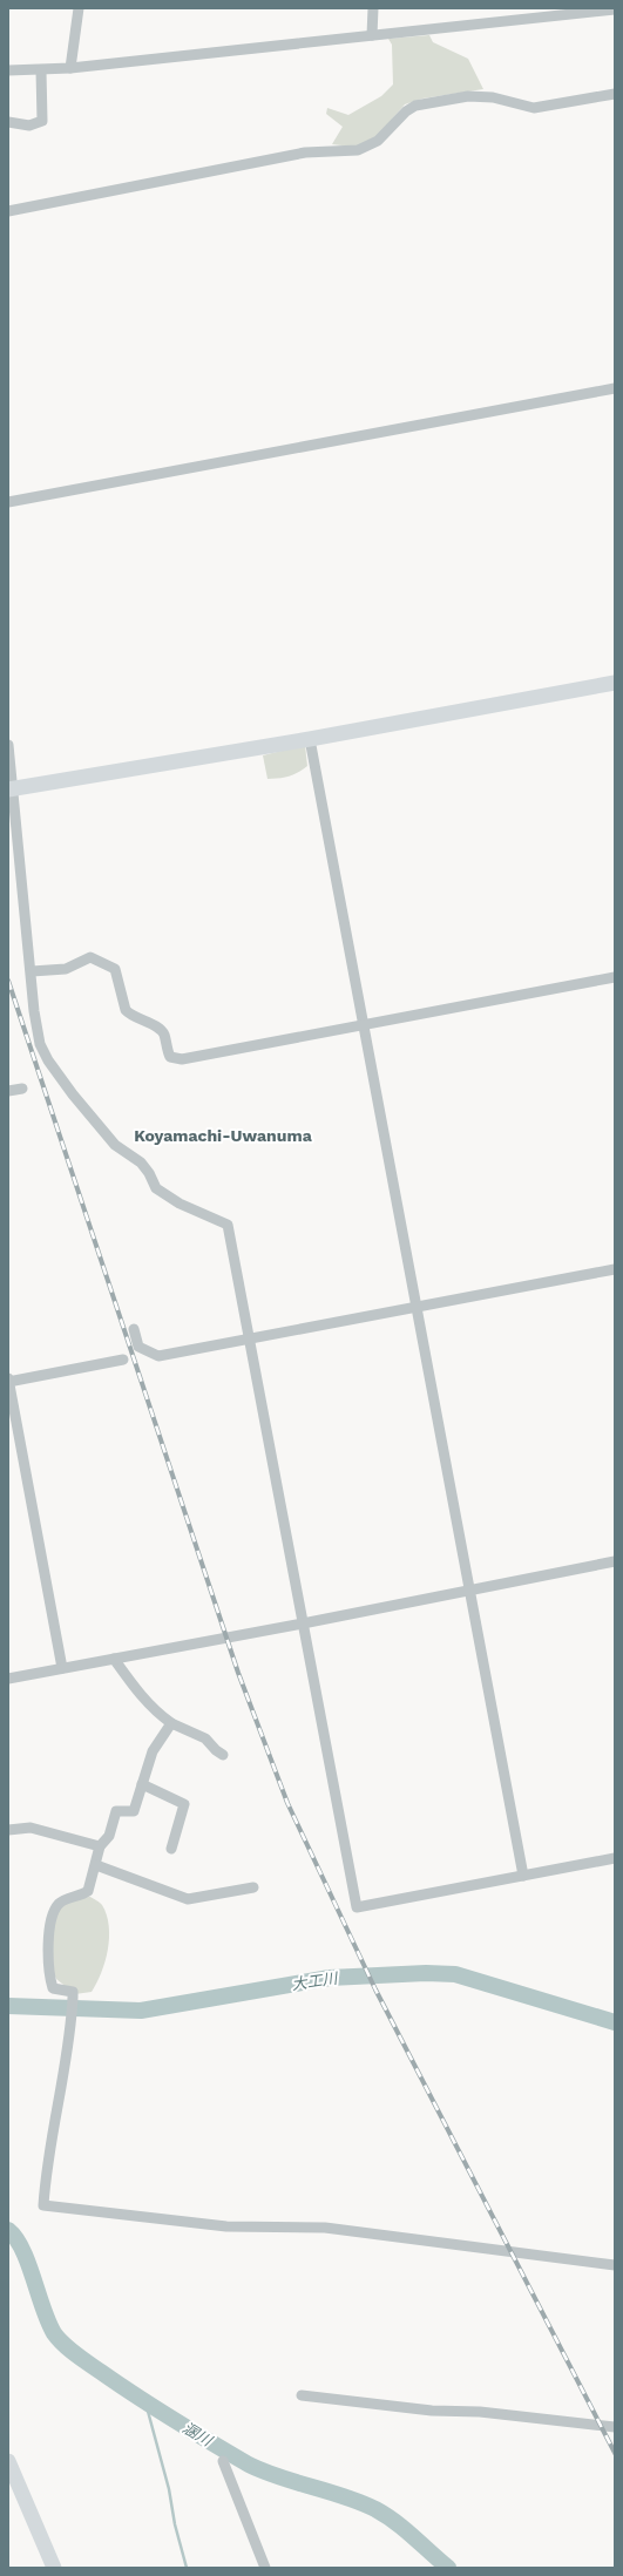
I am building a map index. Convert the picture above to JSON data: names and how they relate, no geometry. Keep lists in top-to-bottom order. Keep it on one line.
{"districts":["Koyamachi-Uwanuma"],"water":["大工川","溷川"]}
